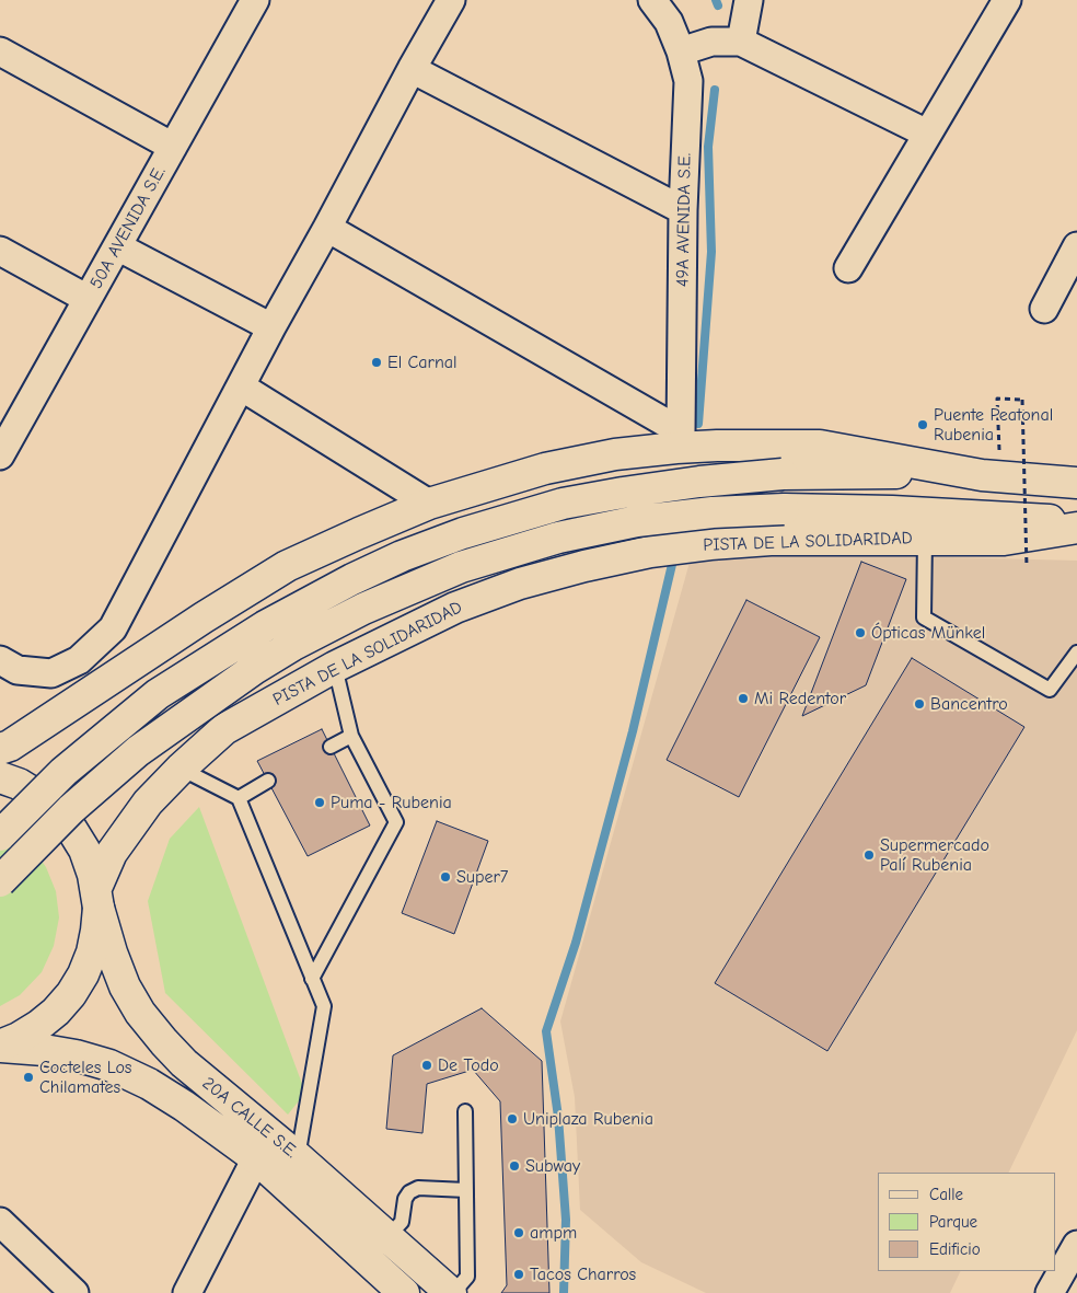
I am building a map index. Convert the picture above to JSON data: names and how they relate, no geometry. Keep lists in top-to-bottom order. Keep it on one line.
{"streets":{"main road":["PISTA DE LA SOLIDARIDAD","20A CALLE S.E."],"street":["49A AVENIDA S.E.","50A AVENIDA S.E."]},"crossings":[["PISTA DE LA SOLIDARIDAD","20A CALLE S.E."]],"places":["El Carnal","Puente Peatonal Rubenia","Ópticas Münkel","Mi Redentor","Bancentro","Puma - Rubenia","Supermercado Palí Rubenia","Super7","De Todo","Cocteles Los Chilamates","Uniplaza Rubenia","Subway","ampm","Tacos Charros"],"legend":["Calle","Parque","Edificio"]}
